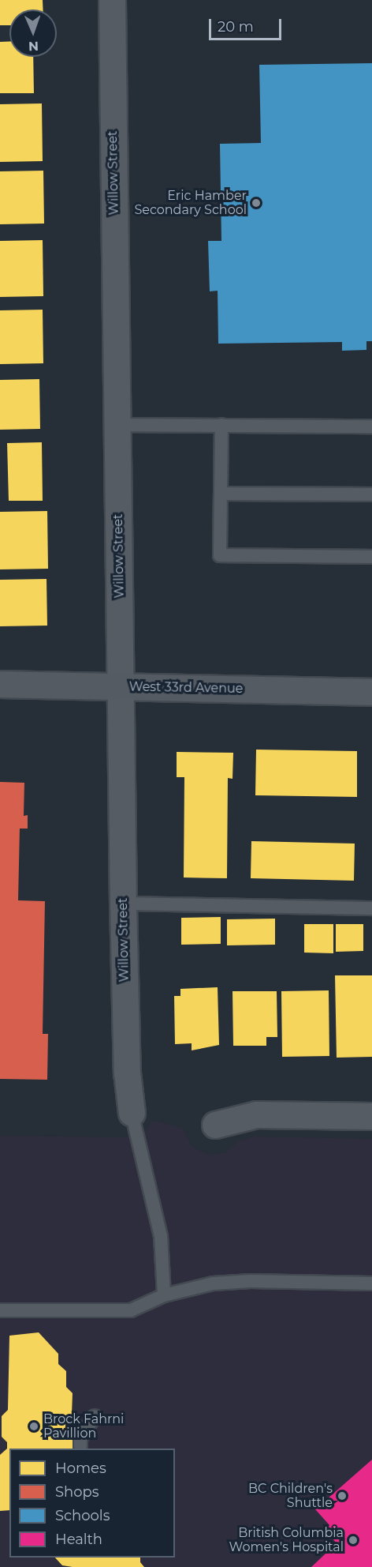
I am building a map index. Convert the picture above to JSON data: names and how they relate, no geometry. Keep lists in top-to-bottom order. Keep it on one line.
{"streets":{"street":["Willow Street","West 33rd Avenue"]},"crossings":[["Willow Street","West 33rd Avenue"]],"places":["Eric Hamber Secondary School","Brock Fahrni Pavillion","BC Children's Shuttle","British Columbia Women's Hospital"],"legend":["Homes","Shops","Schools","Health"],"scale_bar":"20 m","north":"bottom"}
